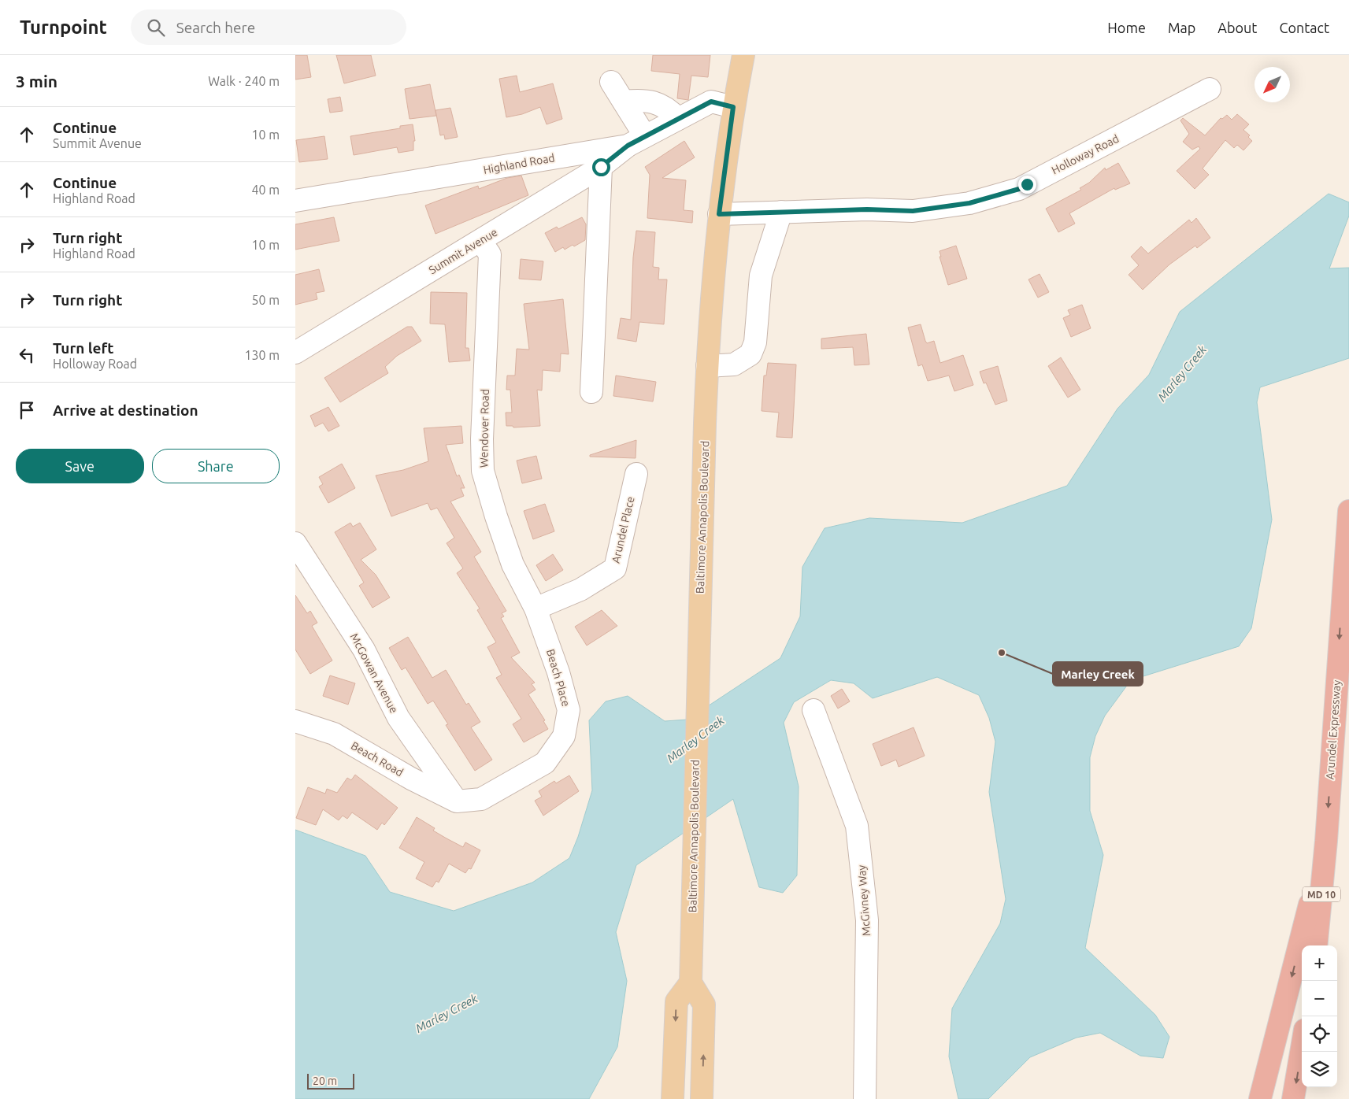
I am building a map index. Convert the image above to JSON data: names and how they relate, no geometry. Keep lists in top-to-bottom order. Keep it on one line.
{"streets":{"highway":["Arundel Expressway","MD 10"],"main road":["Baltimore Annapolis Boulevard"],"street":["Holloway Road","Highland Road","Summit Avenue","Wendover Road","Arundel Place","McGowan Avenue","Beach Place","Beach Road","McGivney Way"]},"crossings":[["Holloway Road","Baltimore Annapolis Boulevard"],["Highland Road","Summit Avenue"],["Highland Road","Baltimore Annapolis Boulevard"],["Summit Avenue","Wendover Road"],["Wendover Road","Arundel Place"],["Wendover Road","Beach Place"],["Arundel Place","Beach Place"],["McGowan Avenue","Beach Place"],["McGowan Avenue","Beach Road"],["Beach Place","Beach Road"]],"one_way":["Arundel Expressway"],"water":["Marley Creek"],"places":["Marley Creek"],"scale_bar":"20 m","north":"bottom left","page":{"header":"Turnpoint","search":"Search here","nav":["Home","Map","About","Contact"],"heading":["3 min","Walk · 240 m"],"list":[["Continue","Summit Avenue","10 m"],["Continue","Highland Road","40 m"],["Turn right","Highland Road","10 m"],["Turn right","50 m"],["Turn left","Holloway Road","130 m"],"Arrive at destination"],"buttons":["Save","Share"],"map_buttons":["+","−"],"scale":"20 m"}}
